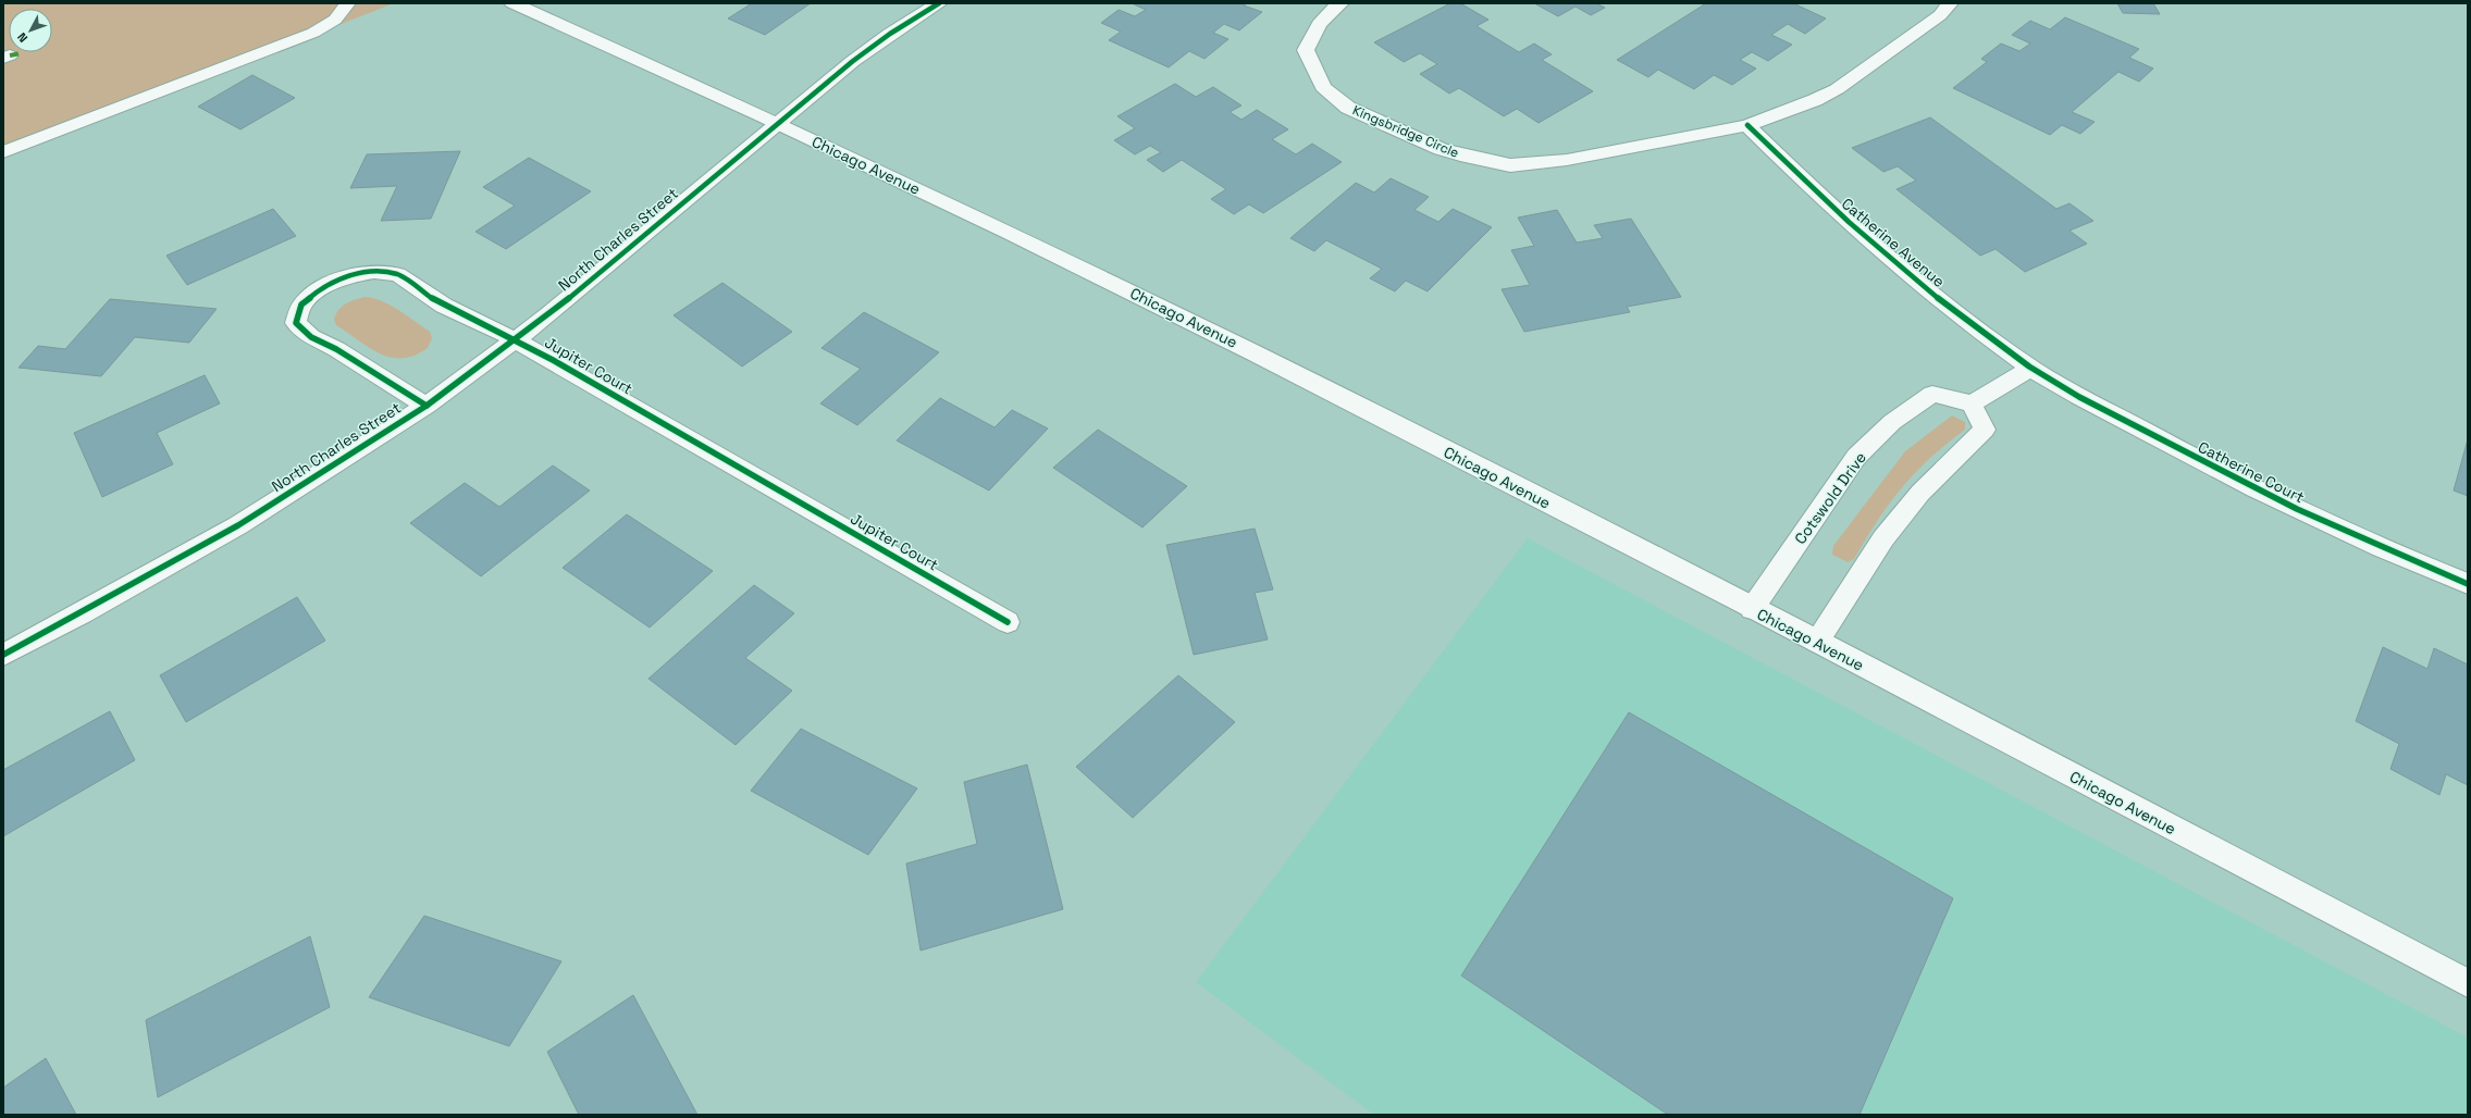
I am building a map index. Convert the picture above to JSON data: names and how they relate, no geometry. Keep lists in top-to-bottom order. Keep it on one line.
{"streets":{"street":["Kingsbridge Circle","Chicago Avenue","North Charles Street","Catherine Avenue","Jupiter Court","Catherine Court","Cotswold Drive"]},"crossings":[["Kingsbridge Circle","Catherine Avenue"],["Chicago Avenue","North Charles Street"],["Chicago Avenue","Cotswold Drive"],["North Charles Street","Jupiter Court"],["Catherine Avenue","Catherine Court"]],"north":"bottom left"}
